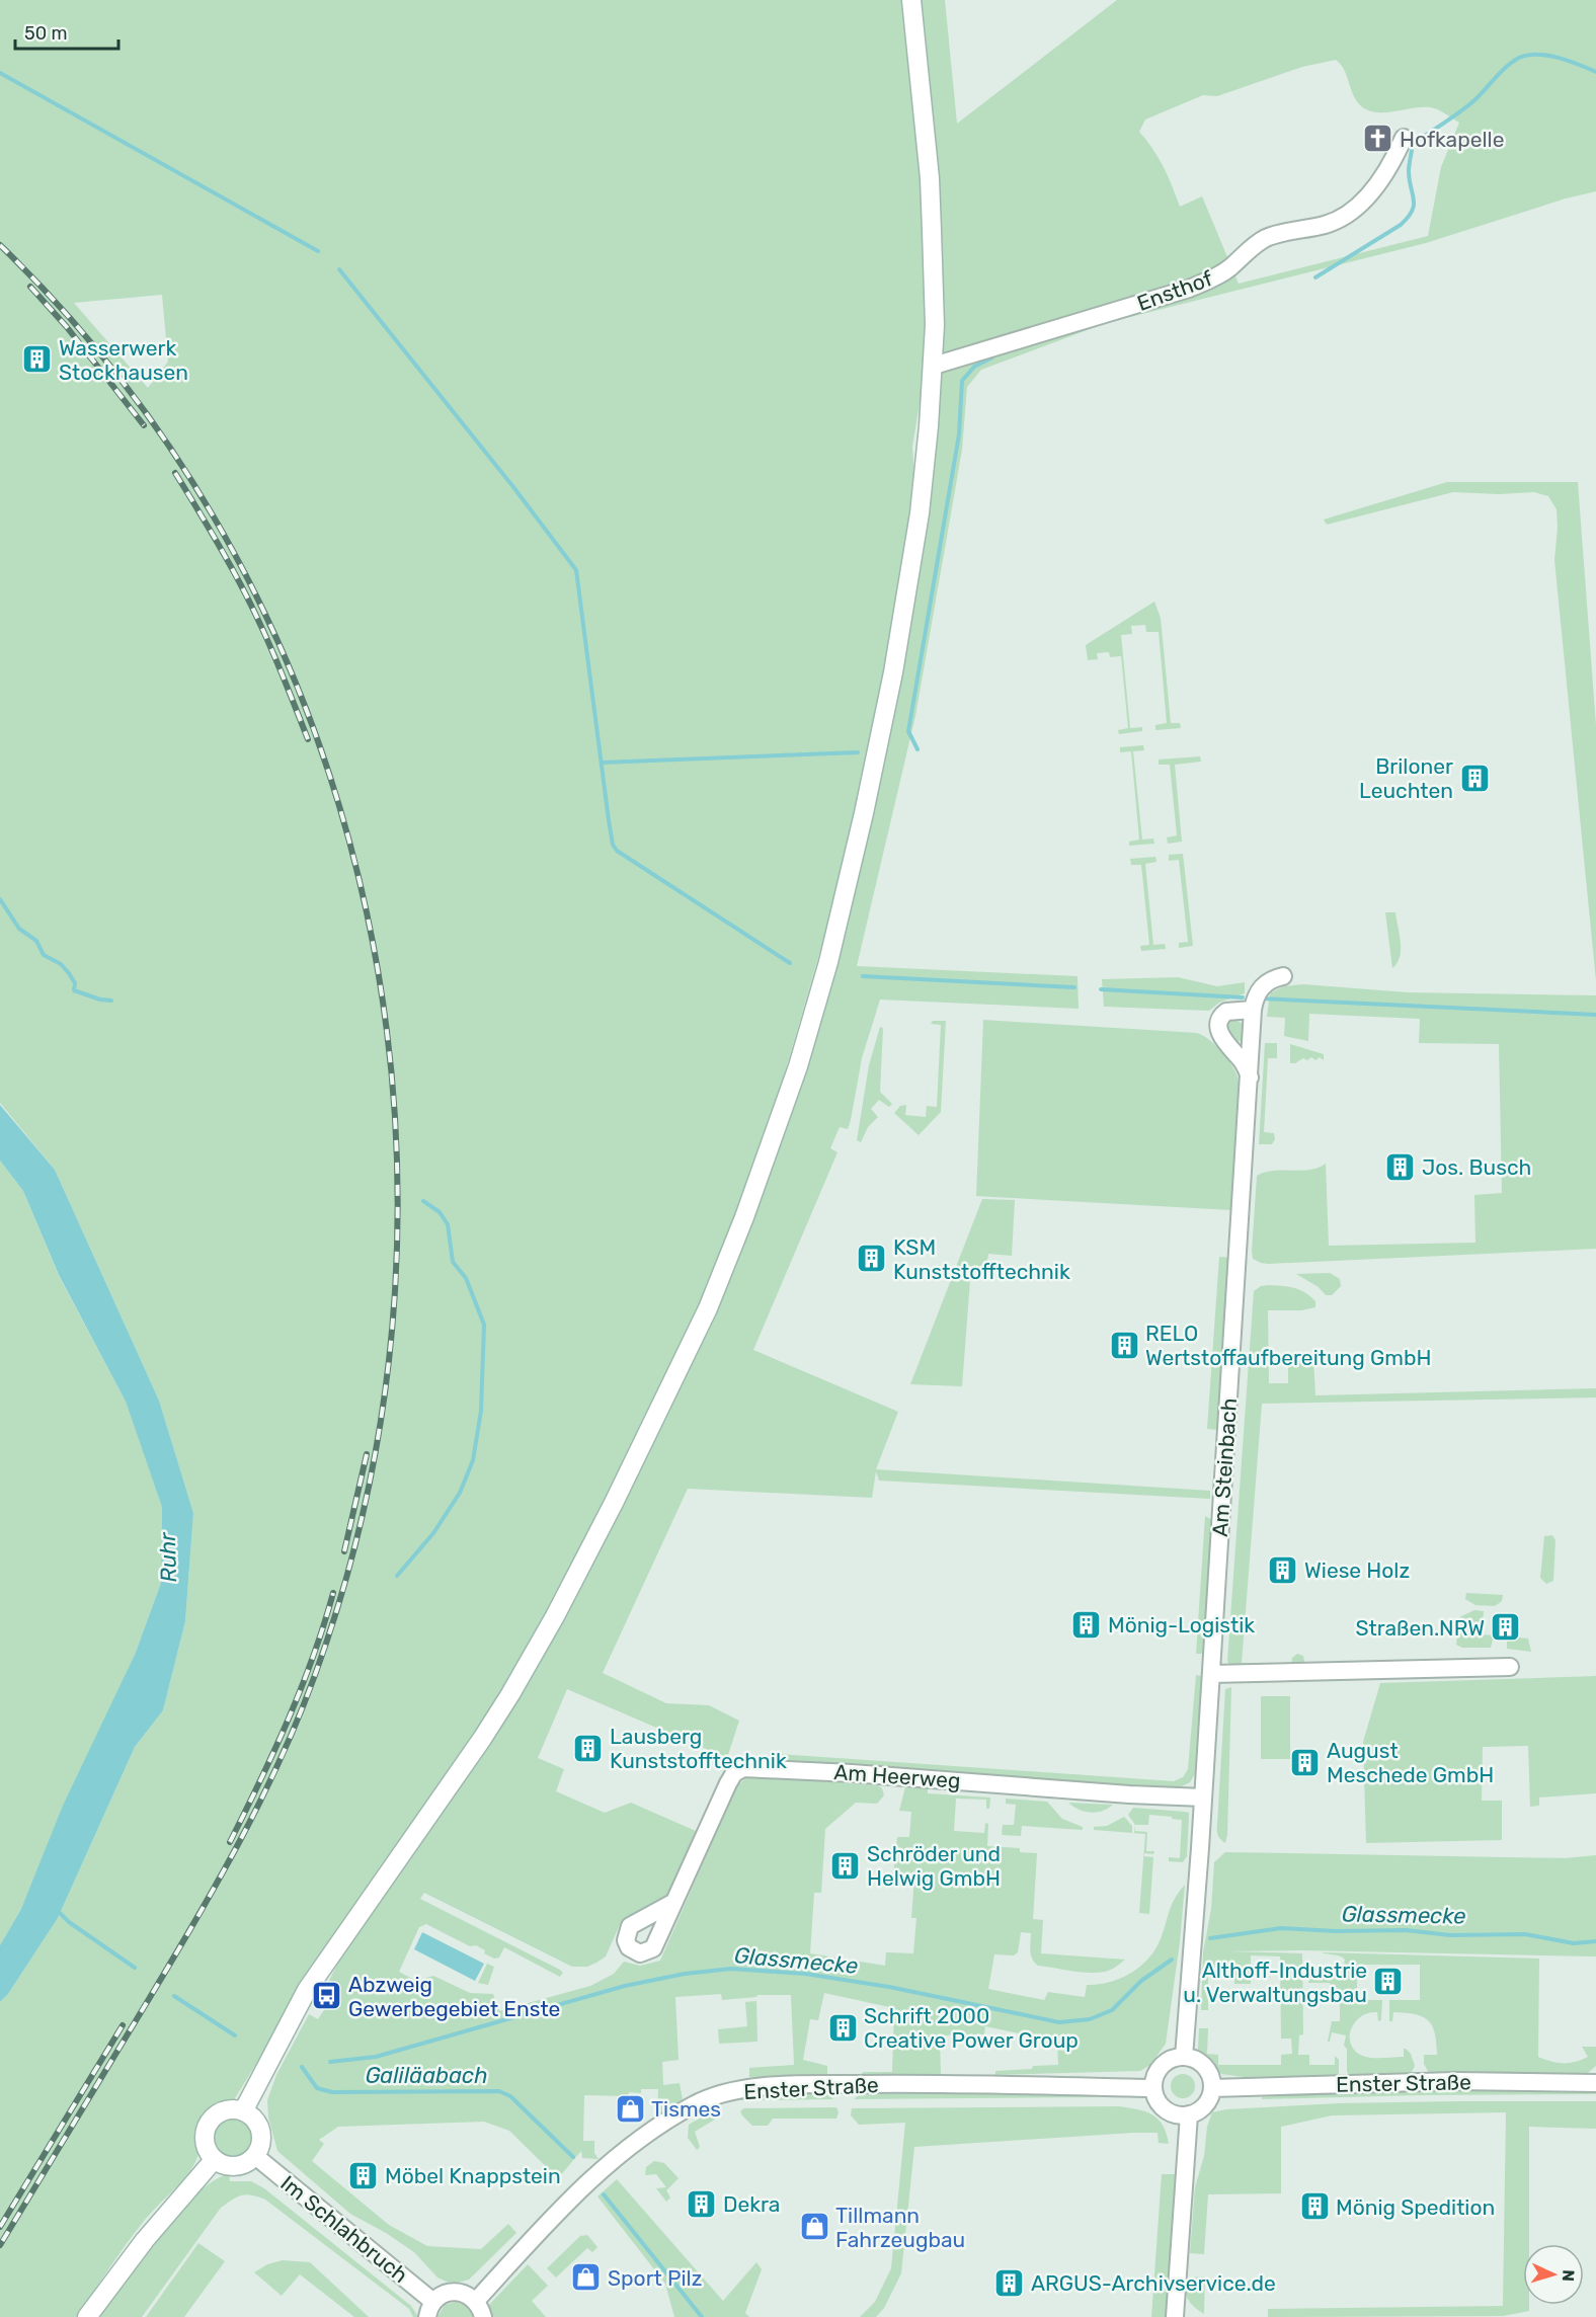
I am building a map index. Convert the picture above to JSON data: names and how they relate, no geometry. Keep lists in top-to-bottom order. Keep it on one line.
{"streets":{"street":["Ensthof","Am Steinbach","Am Heerweg","Enster Straße","Im Schlahbruch"]},"crossings":[["Am Steinbach","Am Heerweg"],["Am Steinbach","Enster Straße"]],"water":["Ruhr","Glassmecke","Galiläabach"],"places":{"church":["Hofkapelle"],"building":["Wasserwerk Stockhausen","Briloner Leuchten","Jos. Busch","KSM Kunststofftechnik","RELO Wertstoffaufbereitung GmbH","Wiese Holz","Mönig-Logistik","Straßen.NRW","Lausberg Kunststofftechnik","August Meschede GmbH","Schröder und Helwig GmbH","Althoff-Industrie u. Verwaltungsbau","Schrift 2000 Creative Power Group","Möbel Knappstein","Dekra","Mönig Spedition","ARGUS-Archivservice.de"],"bus stop":["Abzweig Gewerbegebiet Enste"],"shop":["Tismes","Tillmann Fahrzeugbau","Sport Pilz"]},"scale_bar":"50 m","north":"right"}
